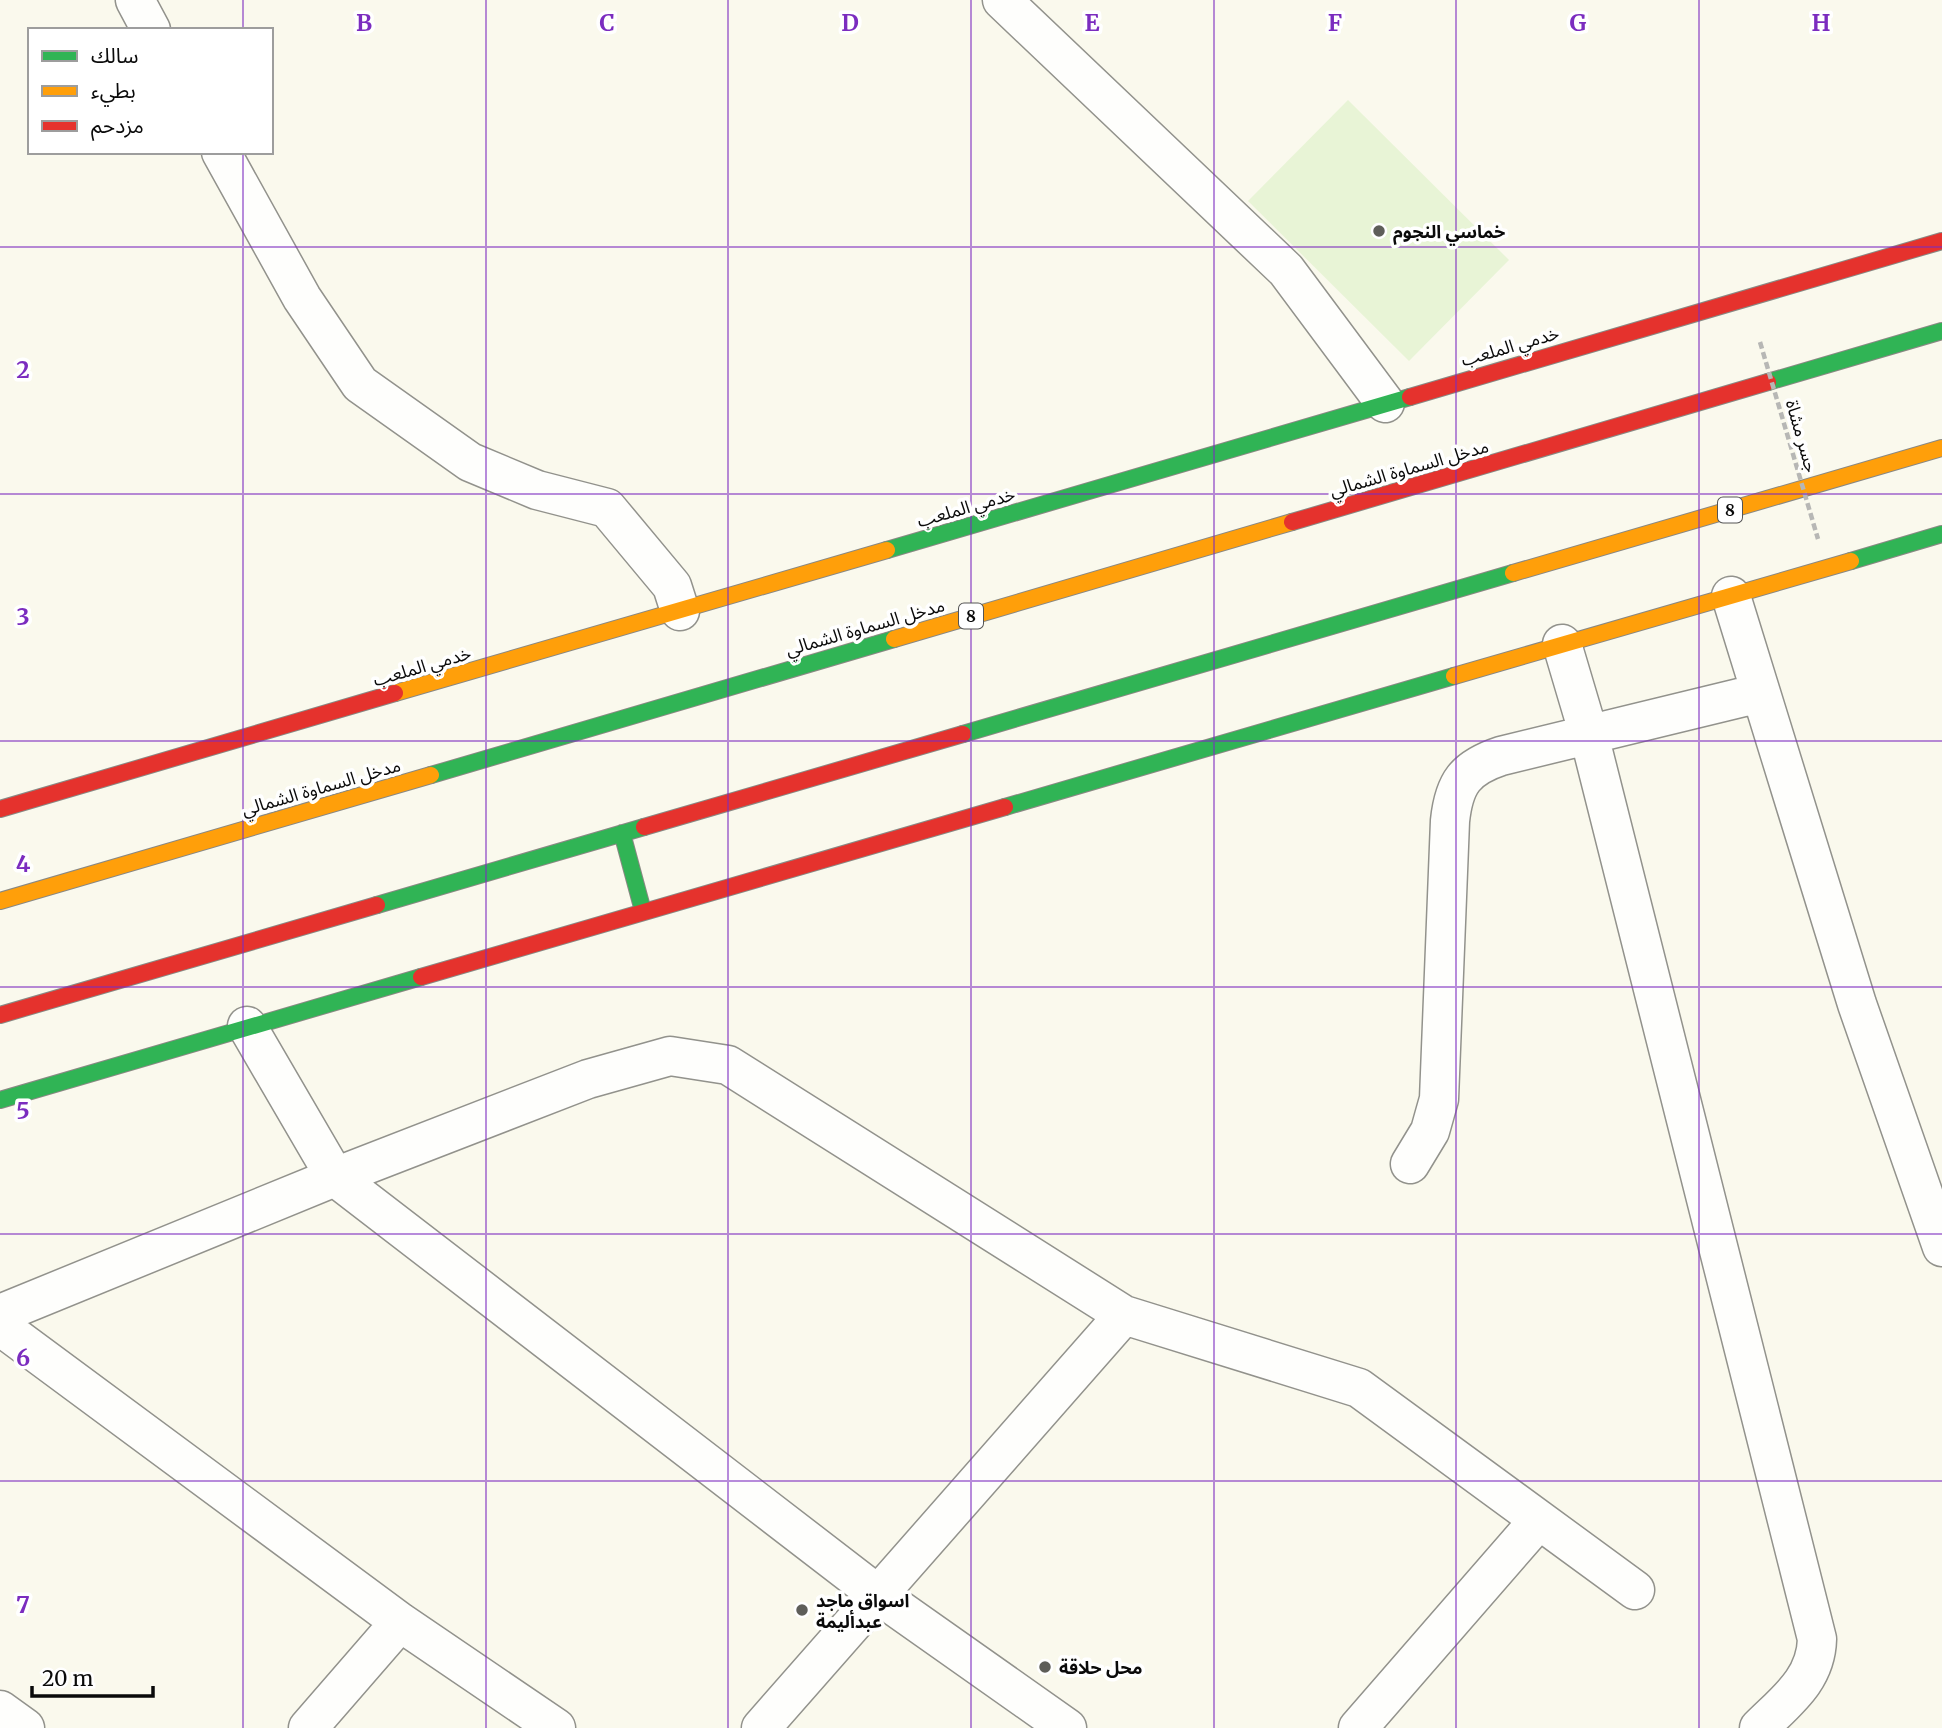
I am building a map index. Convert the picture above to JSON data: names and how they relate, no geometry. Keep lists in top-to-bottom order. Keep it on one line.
{"streets":{"main road":["خدمي الملعب","مدخل السماوة الشمالي","8"],"path":["جسر مشاة"]},"places":["خماسي النجوم","اسواق ماجد عبدأليمة","محل حلاقة"],"legend":["سالك","بطيء","مزدحم"],"scale_bar":"20 m","grid":{"columns":["B","C","D","E","F","G","H"],"rows":["2","3","4","5","6","7"]}}
